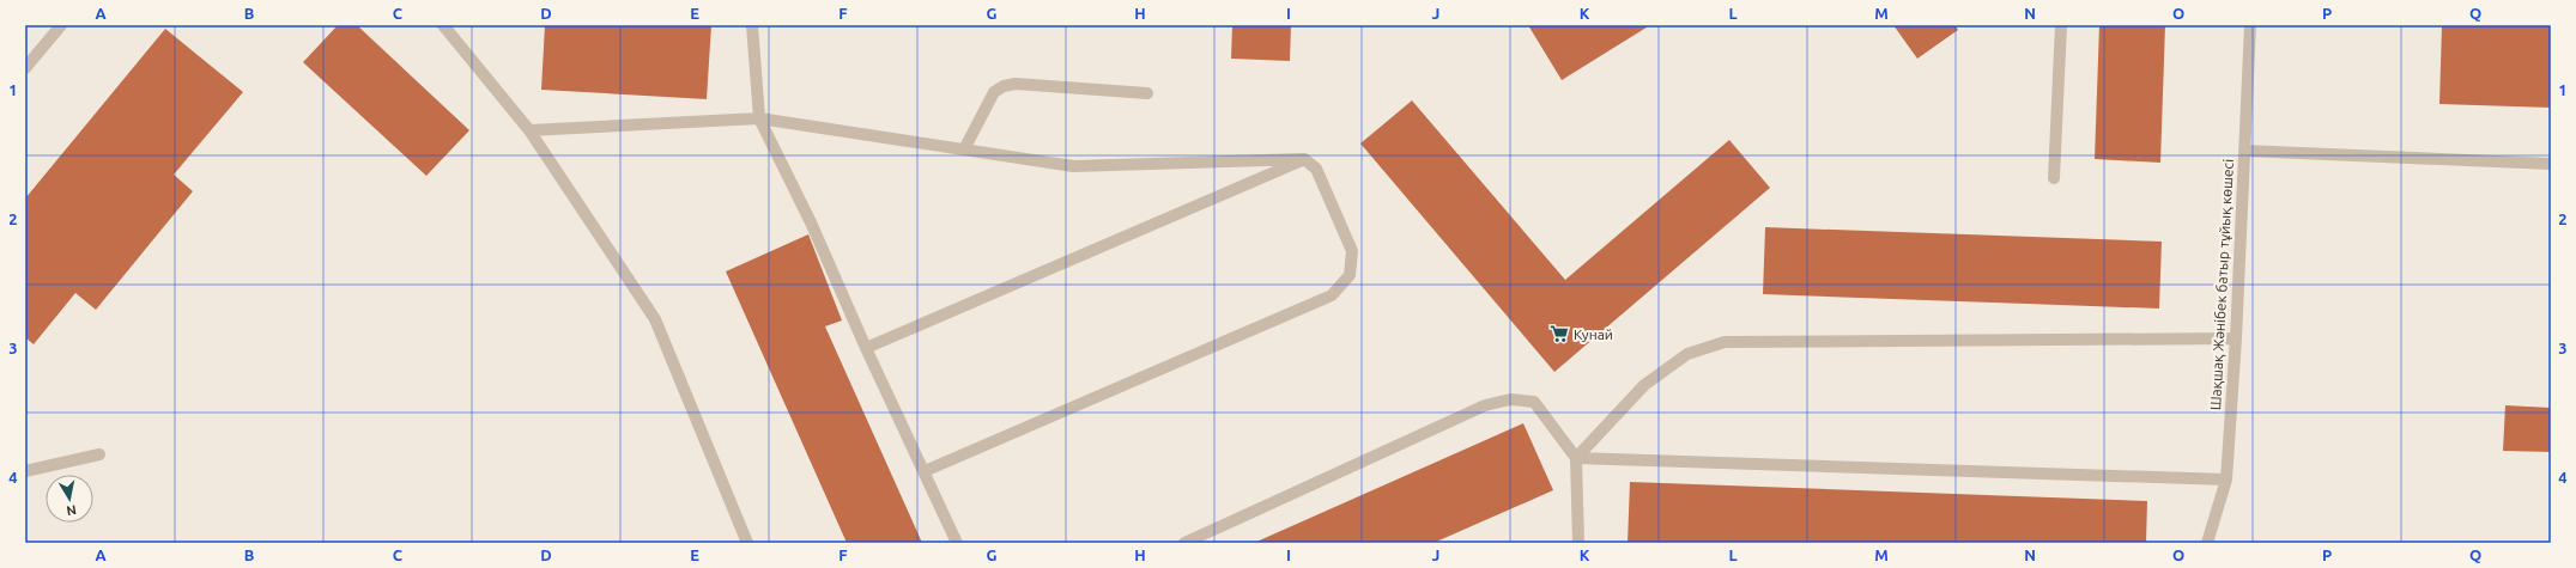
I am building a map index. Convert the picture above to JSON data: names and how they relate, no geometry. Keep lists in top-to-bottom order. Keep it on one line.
{"streets":{"lane":["Шақшақ Жәнібек батыр тұйық көшесі"]},"places":{"supermarket":["Кунай"]},"north":"bottom","grid":{"columns":["A","B","C","D","E","F","G","H","I","J","K","L","M","N","O","P","Q"],"rows":["1","2","3","4"]}}
